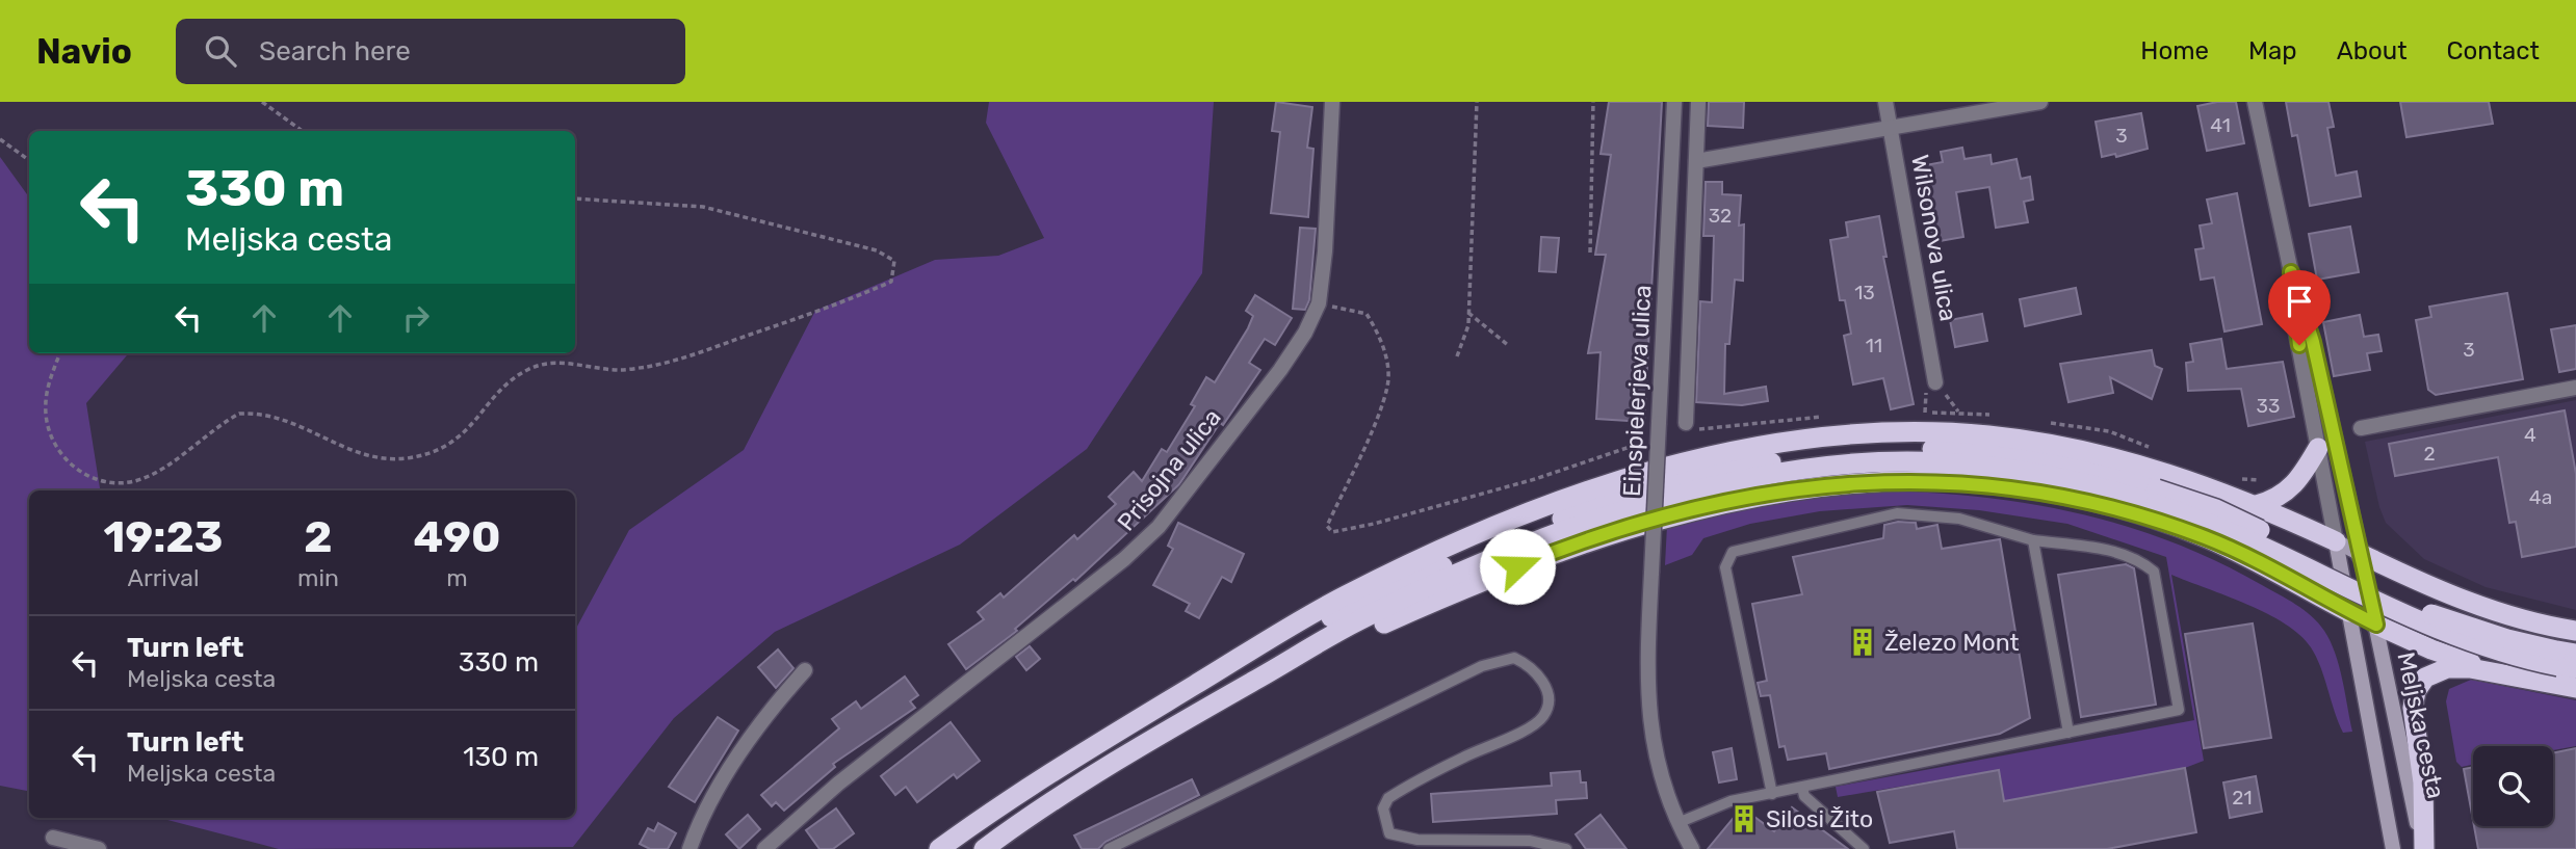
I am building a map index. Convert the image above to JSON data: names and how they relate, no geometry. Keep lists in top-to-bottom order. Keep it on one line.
{"streets":{"main road":["Meljska cesta"],"street":["Wilsonova ulica","Einspielerjeva ulica","Prisojna ulica"]},"places":{"building":["Železo Mont","Silosi Žito"]},"house_numbers":["41","3","32","13","11","3","33","4","2","4a","21"],"page":{"header":"Navio","search":"Search here","nav":["Home","Map","About","Contact"],"turn":["330 m","Meljska cesta"],"eta":["19:23","Arrival","2","min","490","m"],"list":[{"name":"Turn left","note":"Meljska cesta","value":"330 m"},{"name":"Turn left","note":"Meljska cesta","value":"130 m"}]}}
